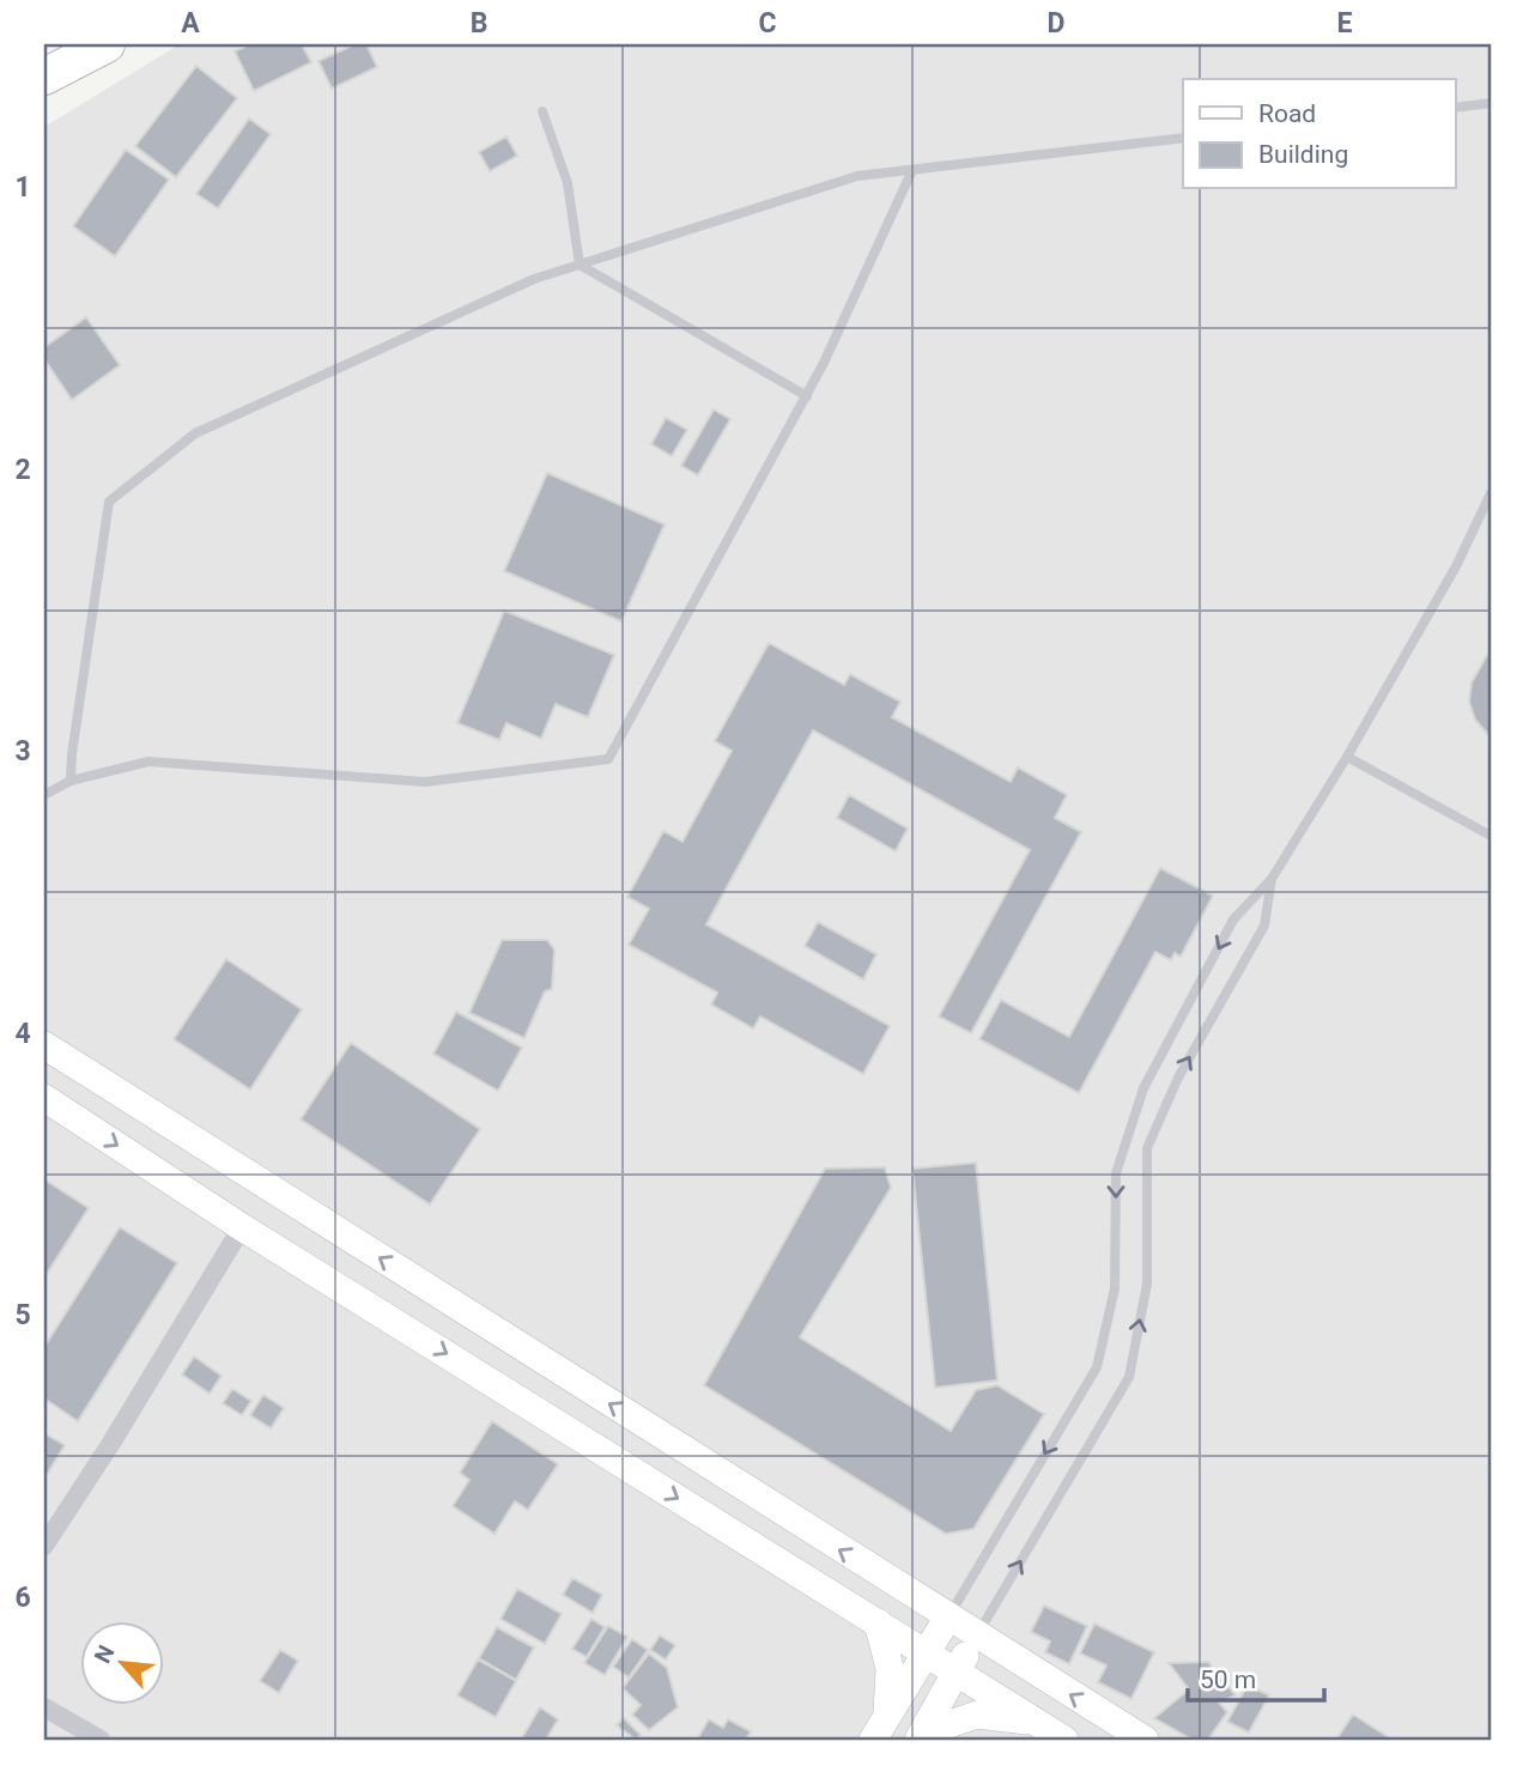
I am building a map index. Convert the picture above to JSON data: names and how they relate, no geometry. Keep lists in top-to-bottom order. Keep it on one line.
{"legend":["Road","Building"],"scale_bar":"50 m","north":"top left","grid":{"columns":["A","B","C","D","E"],"rows":["1","2","3","4","5","6"]}}
